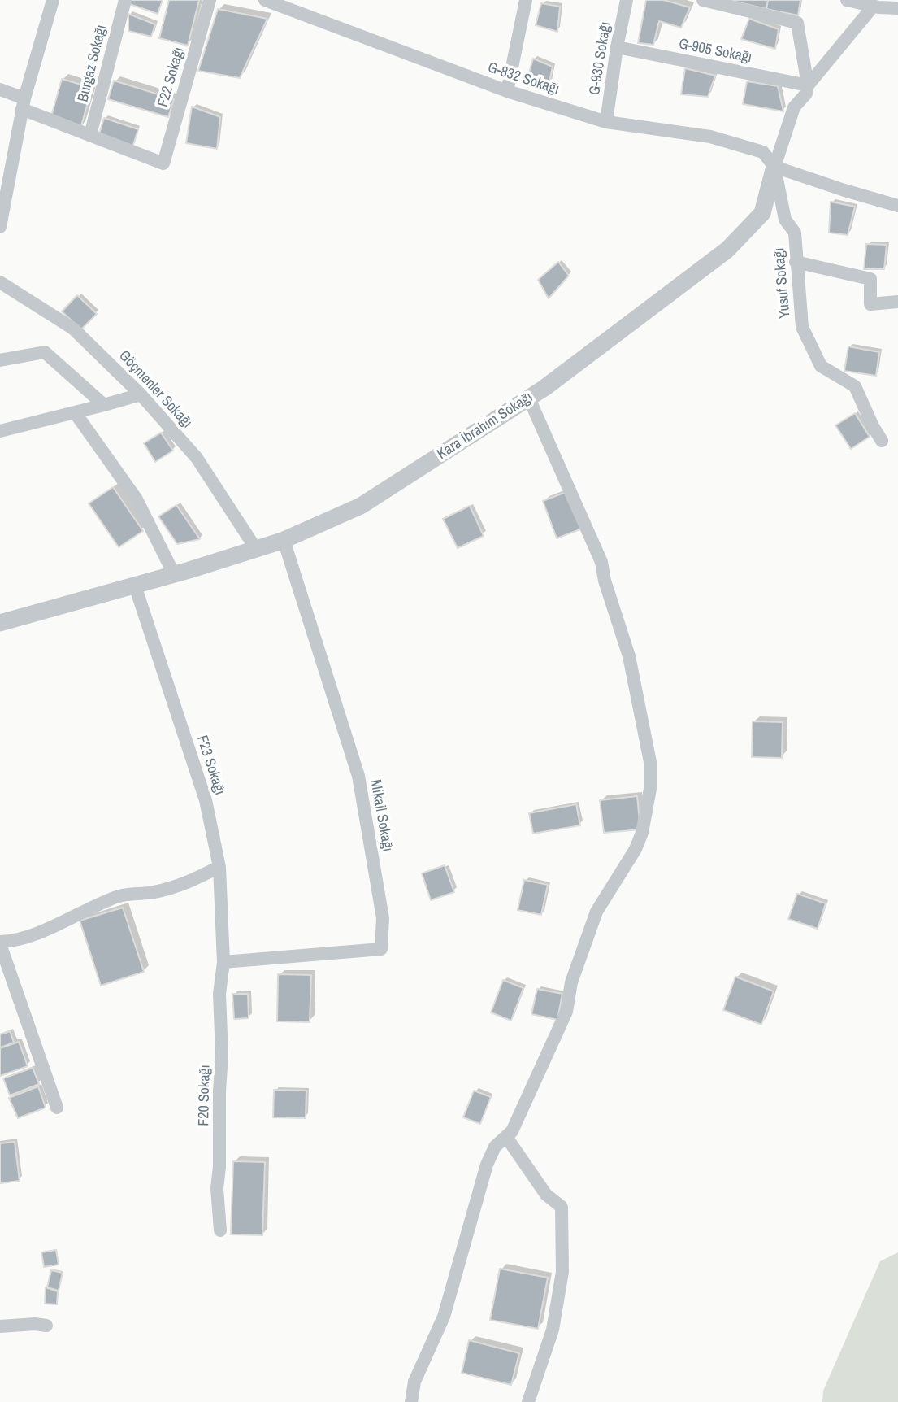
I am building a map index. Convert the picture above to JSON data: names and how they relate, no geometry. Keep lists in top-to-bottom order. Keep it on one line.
{"streets":{"street":["G-905 Sokağı","G-930 Sokağı","Burgaz Sokağı","F22 Sokağı","G-832 Sokağı","Yusuf Sokağı","Göçmenler Sokağı","Kara İbrahim Sokağı","F23 Sokağı","Mikail Sokağı","F20 Sokağı"]},"crossings":[["G-905 Sokağı","G-930 Sokağı"],["G-930 Sokağı","G-832 Sokağı"],["Burgaz Sokağı","F22 Sokağı"],["G-832 Sokağı","Yusuf Sokağı"],["G-832 Sokağı","Kara İbrahim Sokağı"],["Yusuf Sokağı","Kara İbrahim Sokağı"],["Göçmenler Sokağı","Kara İbrahim Sokağı"],["Kara İbrahim Sokağı","F23 Sokağı"],["Kara İbrahim Sokağı","Mikail Sokağı"],["F23 Sokağı","Mikail Sokağı"],["F23 Sokağı","F20 Sokağı"],["Mikail Sokağı","F20 Sokağı"]]}
